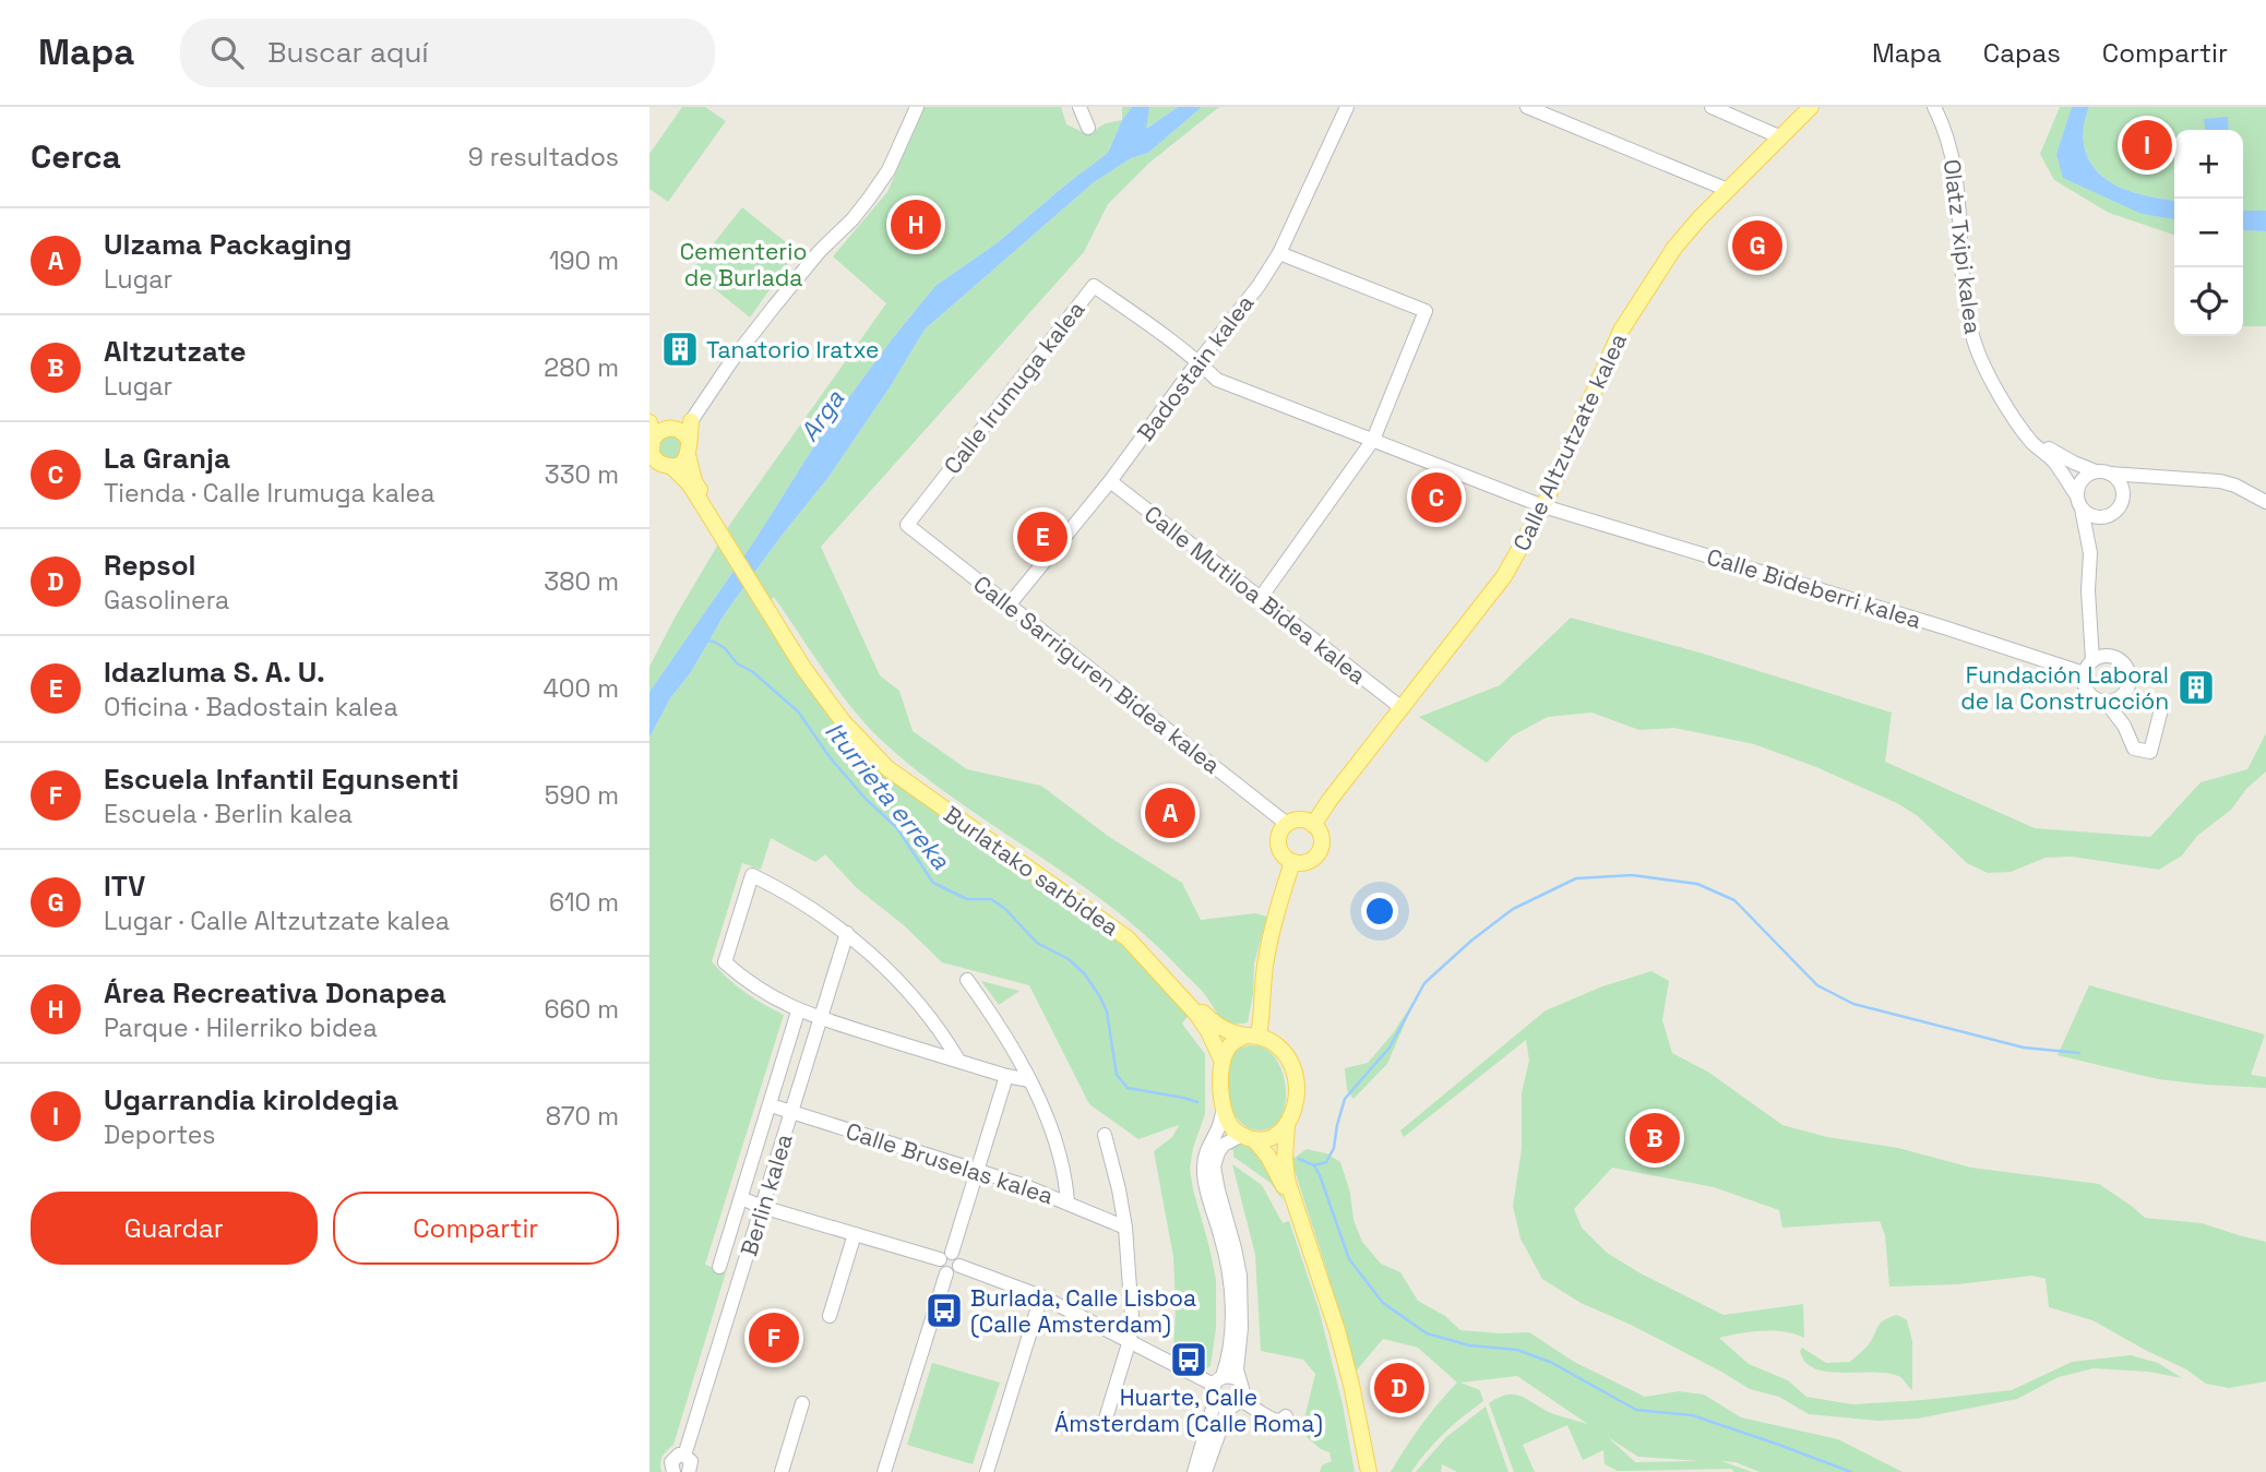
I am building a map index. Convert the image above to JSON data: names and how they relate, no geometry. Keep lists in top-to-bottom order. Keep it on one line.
{"streets":{"main road":["Calle Altzutzate kalea","Burlatako sarbidea"],"street":["Olatz Txipi kalea","Badostain kalea","Calle Irumuga kalea","Calle Bideberri kalea","Calle Mutiloa Bidea kalea","Calle Sarriguren Bidea kalea","Calle Bruselas kalea","Berlin kalea"]},"crossings":[["Badostain kalea","Calle Irumuga kalea"],["Badostain kalea","Calle Mutiloa Bidea kalea"],["Badostain kalea","Calle Sarriguren Bidea kalea"],["Calle Irumuga kalea","Calle Altzutzate kalea"],["Calle Irumuga kalea","Calle Bideberri kalea"],["Calle Irumuga kalea","Calle Sarriguren Bidea kalea"],["Calle Altzutzate kalea","Calle Bideberri kalea"],["Calle Altzutzate kalea","Calle Mutiloa Bidea kalea"],["Calle Altzutzate kalea","Calle Sarriguren Bidea kalea"],["Calle Bruselas kalea","Berlin kalea"]],"water":["Arga","Iturrieta erreka"],"parks":["Cementerio de Burlada"],"places":{"building":["Tanatorio Iratxe","Fundación Laboral de la Construcción"],"bus stop":["Burlada, Calle Lisboa (Calle Amsterdam)","Huarte, Calle Ámsterdam (Calle Roma)"]},"page":{"header":"Mapa","search":"Buscar aquí","nav":["Mapa","Capas","Compartir"],"heading":["Cerca","9 resultados"],"pins":["I","H","G","C","E","A","B","F","D"],"map_buttons":["+","−"],"list":[{"mark":"A","name":"Ulzama Packaging","note":"Lugar","value":"190 m"},{"mark":"B","name":"Altzutzate","note":"Lugar","value":"280 m"},{"mark":"C","name":"La Granja","note":"Tienda · Calle Irumuga kalea","value":"330 m"},{"mark":"D","name":"Repsol","note":"Gasolinera","value":"380 m"},{"mark":"E","name":"Idazluma S. A. U.","note":"Oficina · Badostain kalea","value":"400 m"},{"mark":"F","name":"Escuela Infantil Egunsenti","note":"Escuela · Berlin kalea","value":"590 m"},{"mark":"G","name":"ITV","note":"Lugar · Calle Altzutzate kalea","value":"610 m"},{"mark":"H","name":"Área Recreativa Donapea","note":"Parque · Hilerriko bidea","value":"660 m"},{"mark":"I","name":"Ugarrandia kiroldegia","note":"Deportes","value":"870 m"}],"buttons":["Guardar","Compartir"]}}
